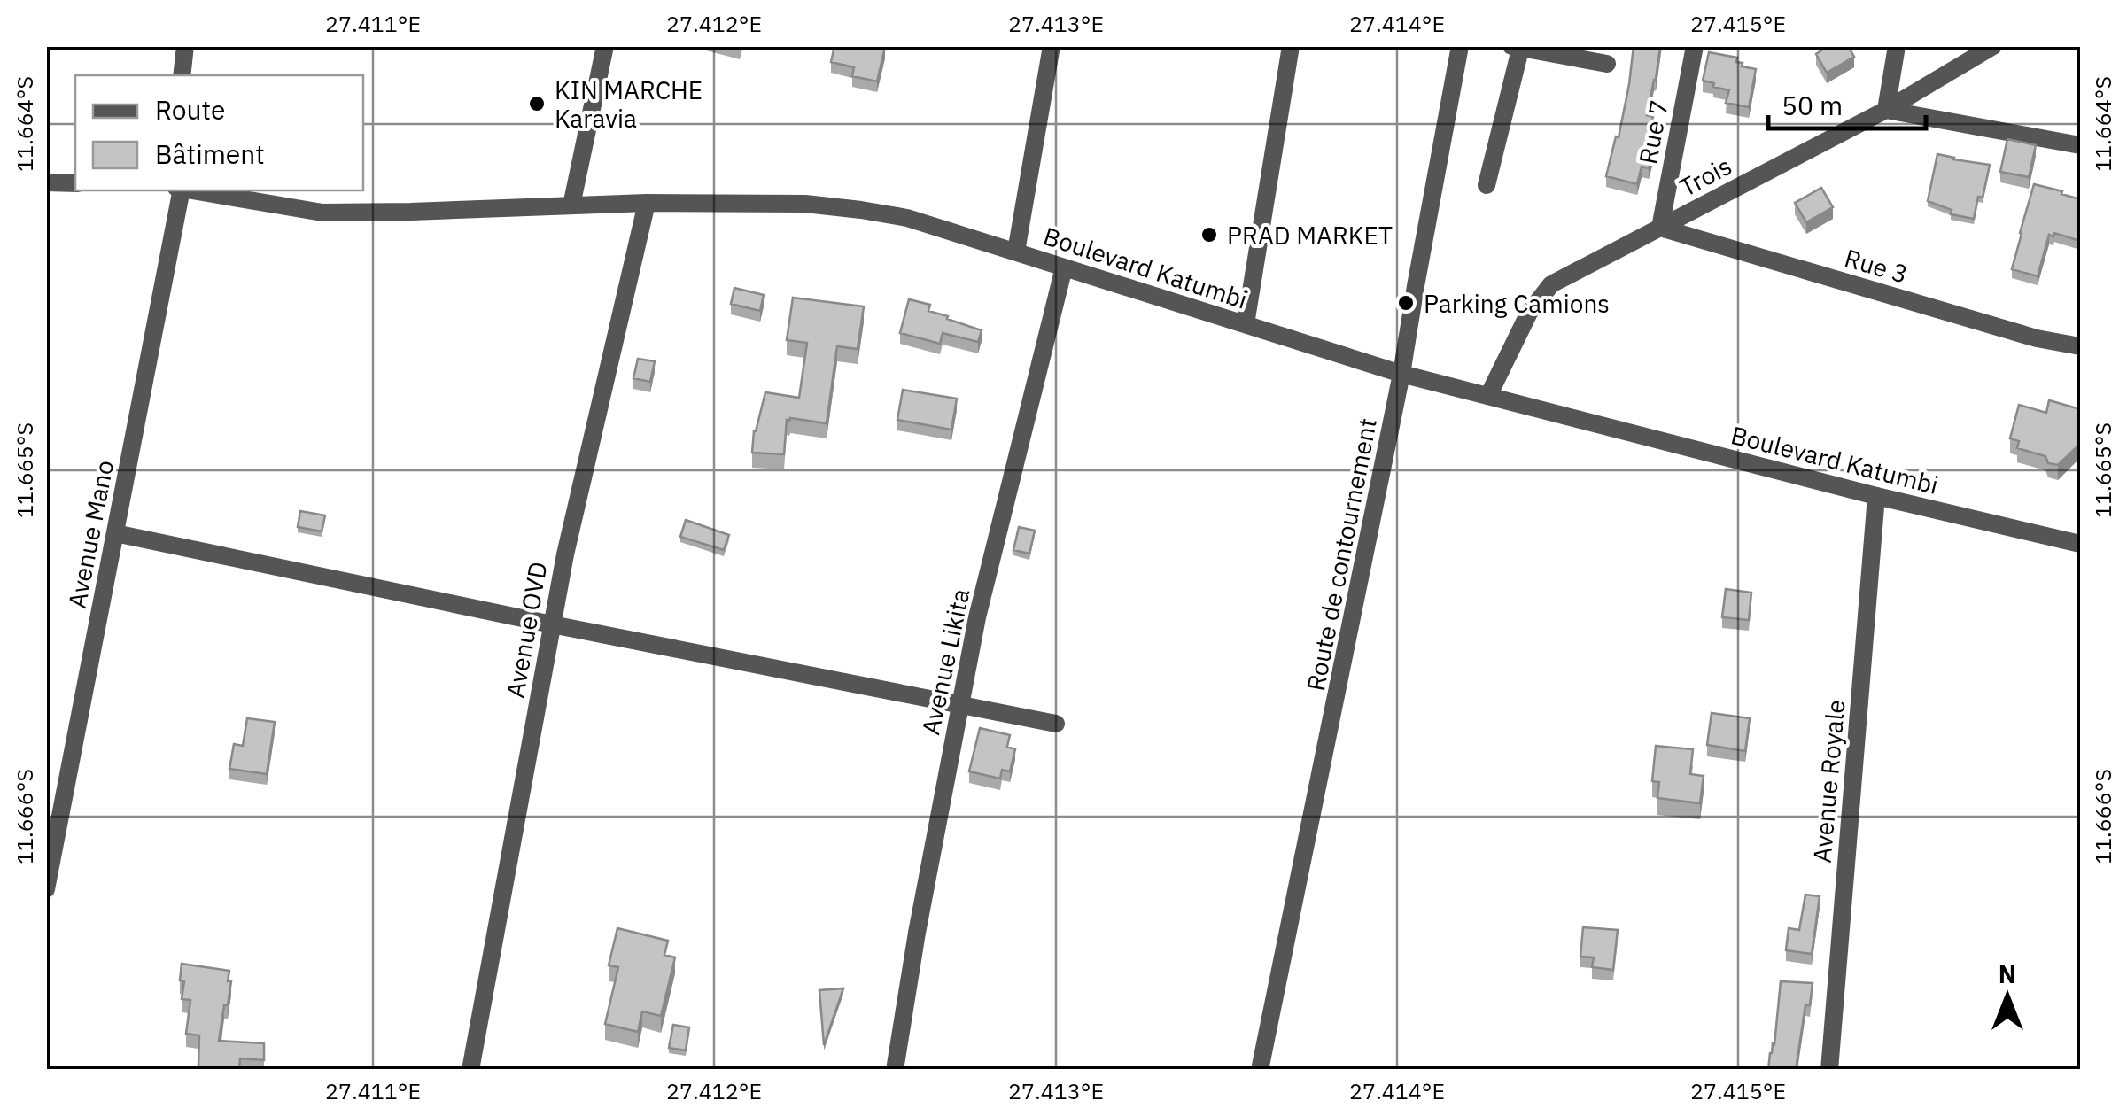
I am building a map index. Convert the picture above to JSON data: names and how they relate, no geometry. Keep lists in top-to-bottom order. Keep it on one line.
{"streets":{"street":["Rue 7","Trois","Rue 3","Boulevard Katumbi","Avenue Mano","Route de contournement","Avenue OVD","Avenue Likita","Avenue Royale"]},"crossings":[["Rue 7","Trois"],["Rue 7","Rue 3"],["Trois","Rue 3"],["Trois","Boulevard Katumbi"],["Boulevard Katumbi","Route de contournement"],["Boulevard Katumbi","Avenue OVD"],["Boulevard Katumbi","Avenue Likita"],["Boulevard Katumbi","Avenue Royale"]],"places":["KIN MARCHE Karavia","PRAD MARKET","Parking Camions"],"legend":["Route","Bâtiment"],"scale_bar":"50 m","north":"top","coordinates":["27.411°E","27.412°E","27.413°E","27.414°E","27.415°E","11.664°S","11.665°S","11.666°S"]}
